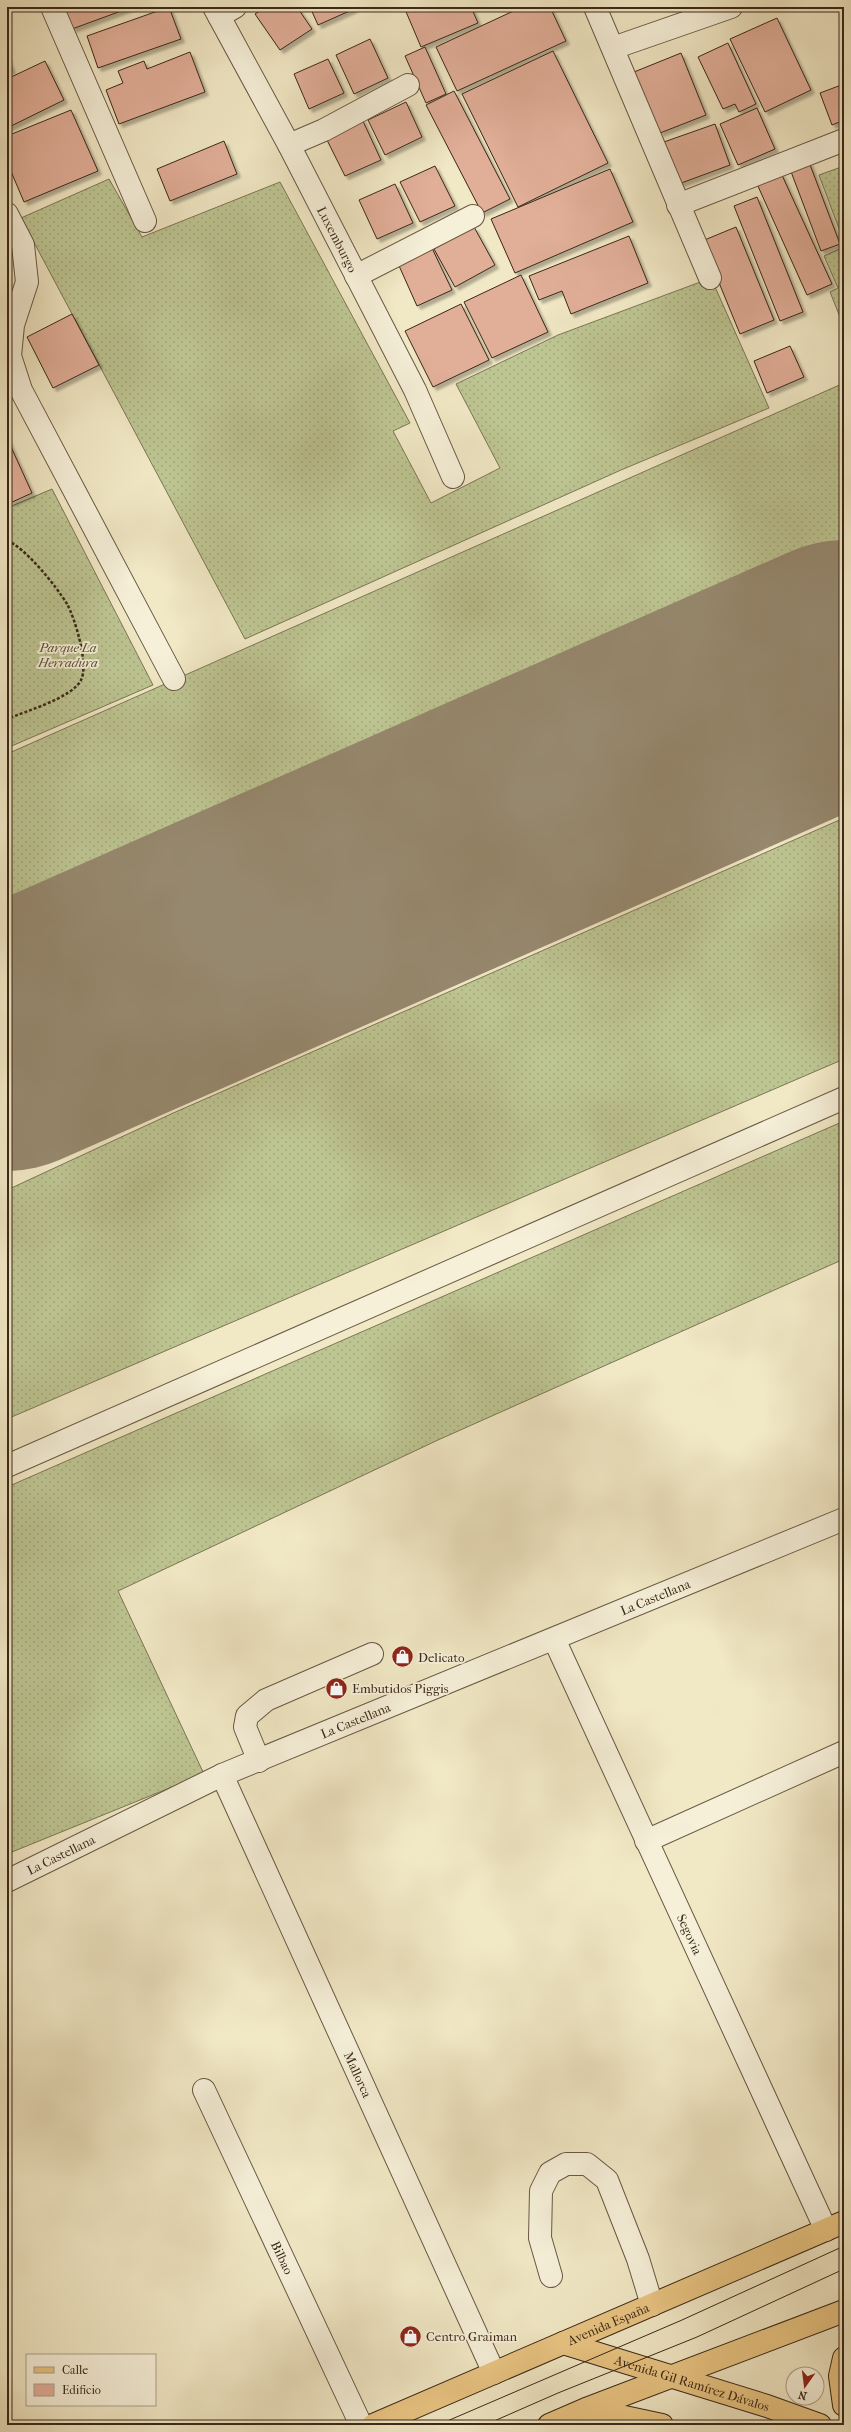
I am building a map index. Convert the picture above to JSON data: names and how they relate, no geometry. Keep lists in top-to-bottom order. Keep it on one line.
{"streets":{"main road":["Avenida España","Avenida Gil Ramírez Dávalos"],"street":["Luxemburgo","La Castellana","Segovia","Mallorca","Bilbao"]},"crossings":[["La Castellana","Segovia"],["La Castellana","Mallorca"],["Segovia","Avenida España"],["Mallorca","Avenida España"],["Avenida España","Avenida Gil Ramírez Dávalos"]],"parks":["Parque La Herradura"],"places":{"shop":["Delicato","Embutidos Piggis","Centro Graiman"]},"legend":["Calle","Edificio"],"north":"bottom"}
